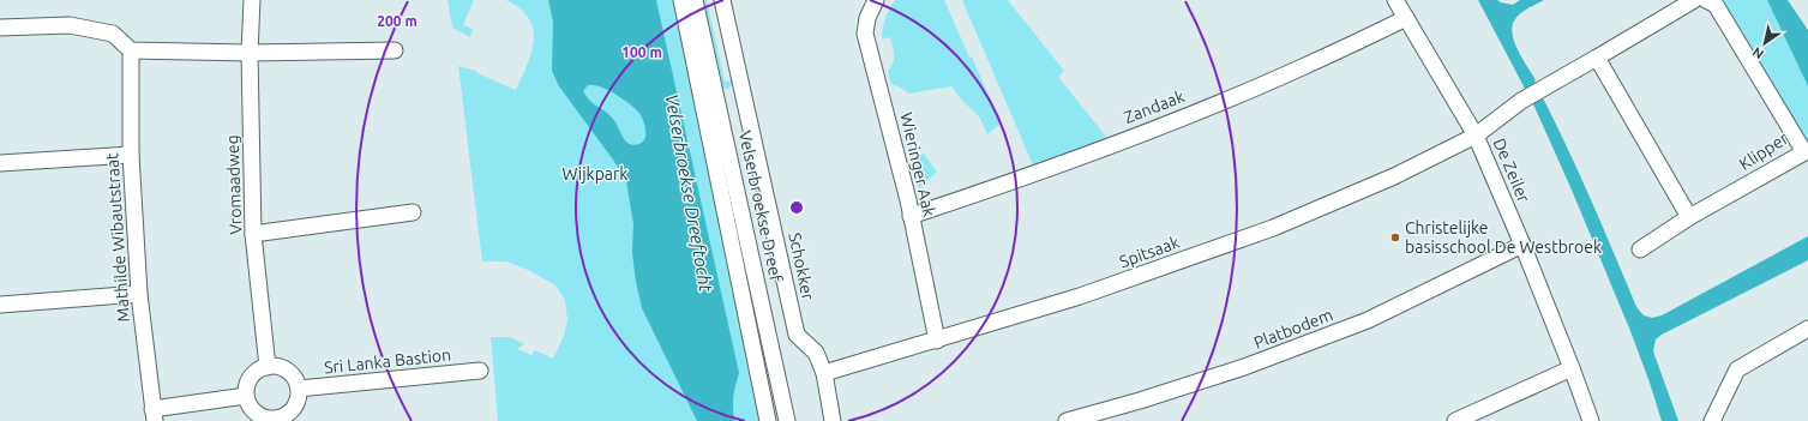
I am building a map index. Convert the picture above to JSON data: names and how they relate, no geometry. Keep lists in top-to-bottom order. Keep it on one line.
{"streets":{"street":["Zandaak","Klipper","Wieringer Aak","De Zeiler","Vromaadweg","Velserbroekse Dreef","Mathilde Wibautstraat","Spitsaak","Schokker","Platbodem","Sri Lanka Bastion"]},"crossings":[["Zandaak","Wieringer Aak"],["Zandaak","De Zeiler"],["Wieringer Aak","Spitsaak"],["De Zeiler","Spitsaak"],["De Zeiler","Platbodem"],["Vromaadweg","Sri Lanka Bastion"],["Spitsaak","Schokker"]],"water":["Velserbroekse Dreeftocht"],"parks":["Wijkpark"],"places":["Christelijke basisschool De Westbroek"],"north":"bottom left","rings":["200 m","100 m"]}
